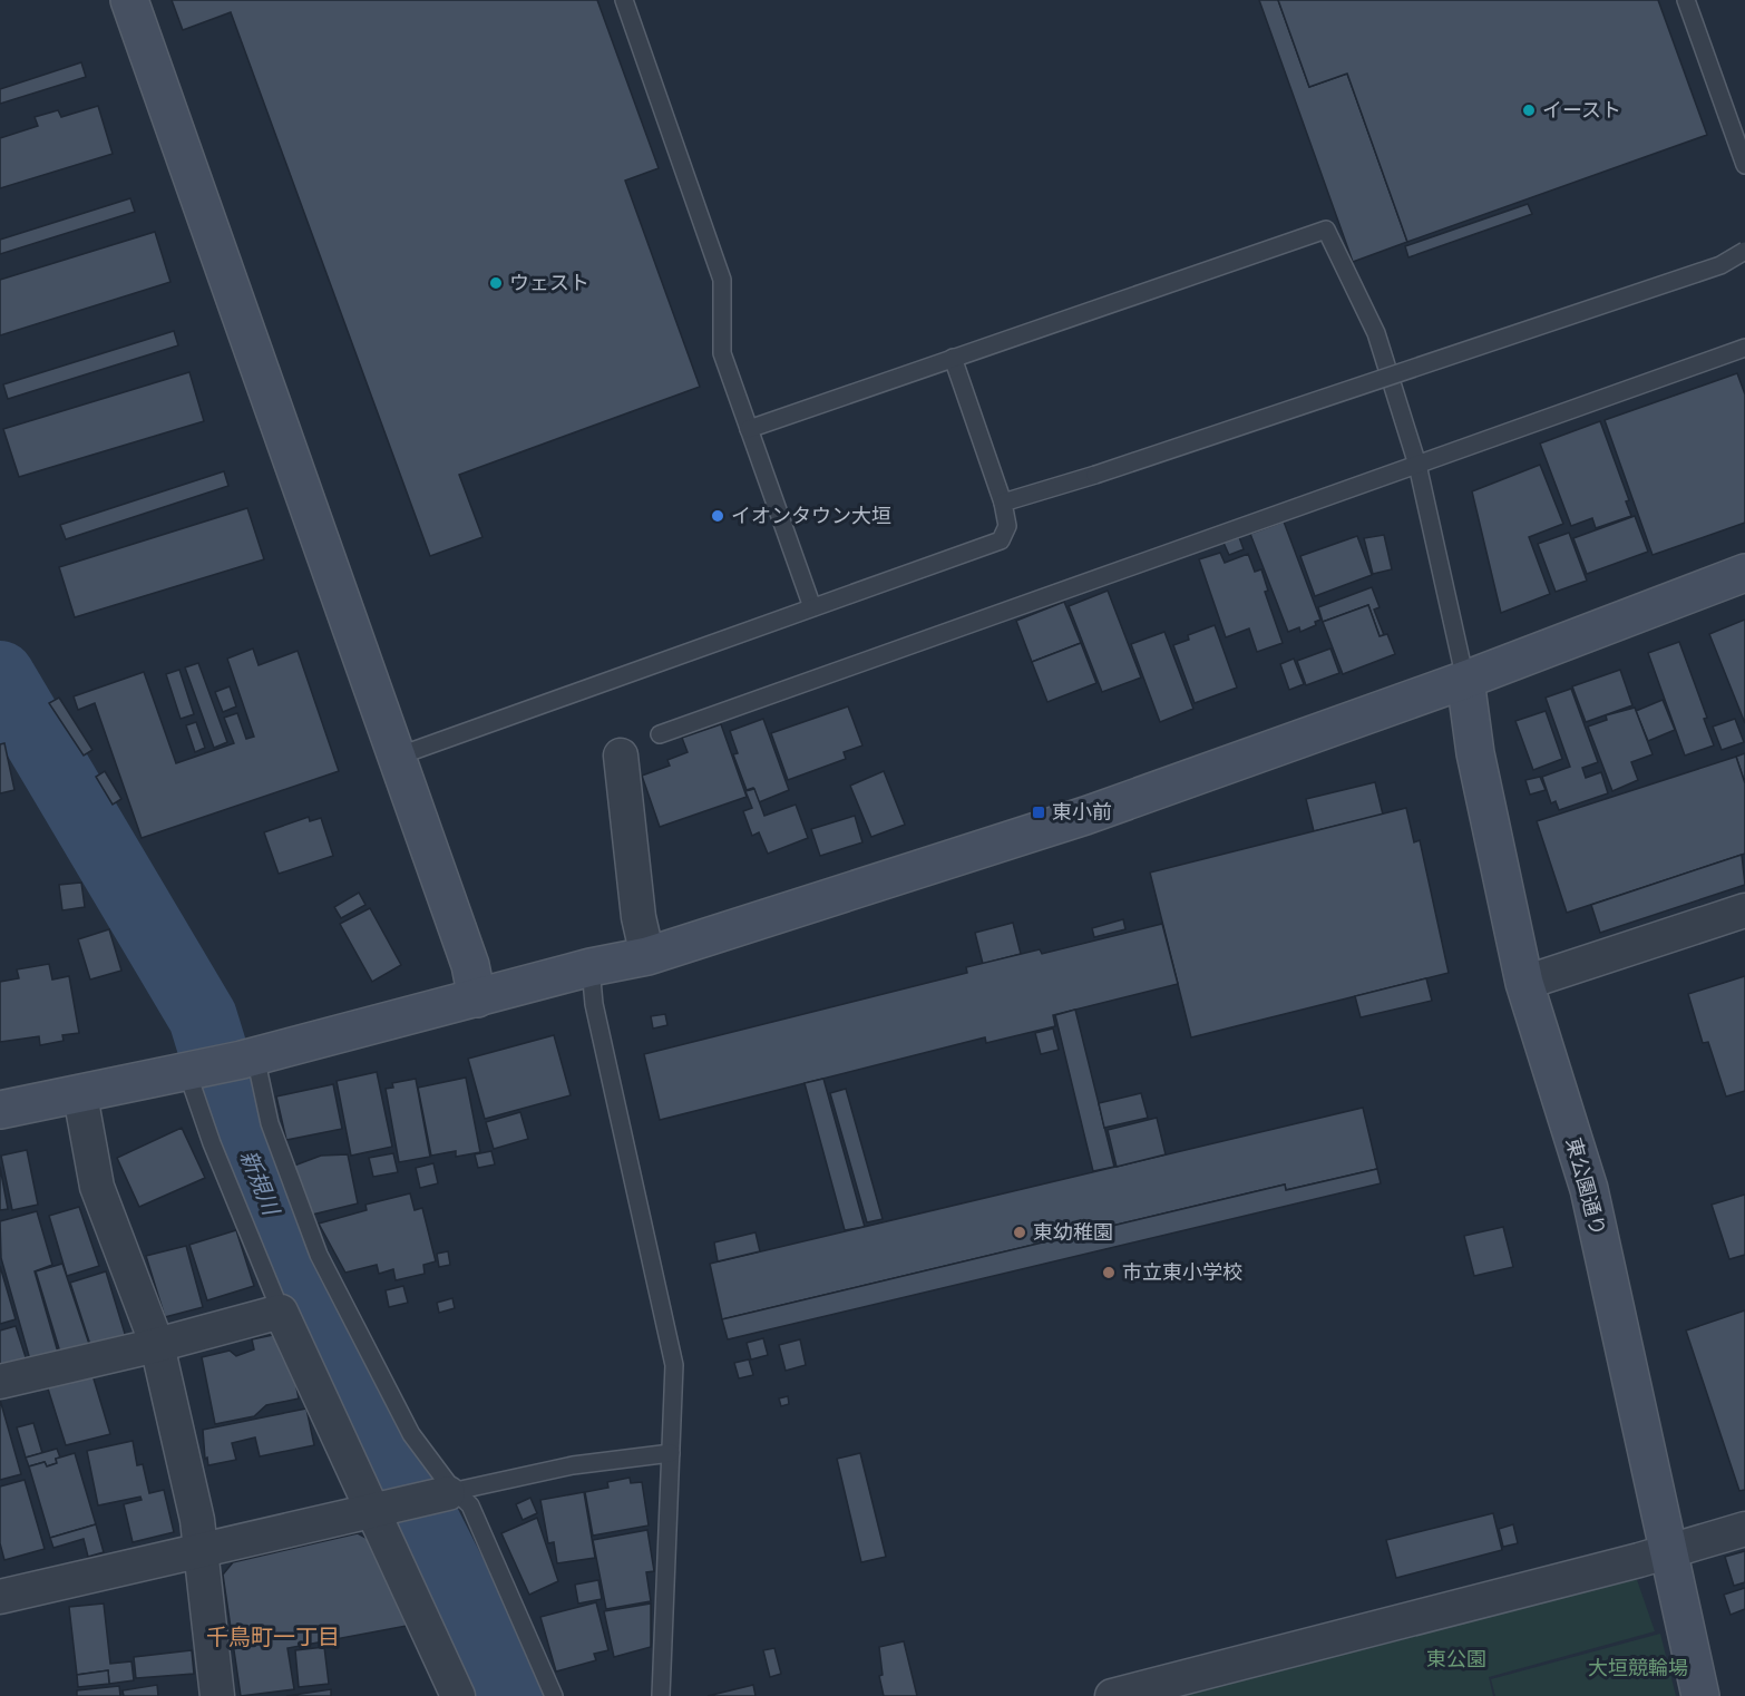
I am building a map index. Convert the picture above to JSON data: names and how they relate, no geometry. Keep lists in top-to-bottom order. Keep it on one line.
{"streets":{"street":["東公園通り"]},"districts":["千鳥町一丁目"],"water":["新規川"],"parks":["東公園","大垣競輪場"],"places":{"other":["イースト","ウェスト","イオンタウン大垣","東幼稚園","市立東小学校"],"transit":["東小前"]}}
